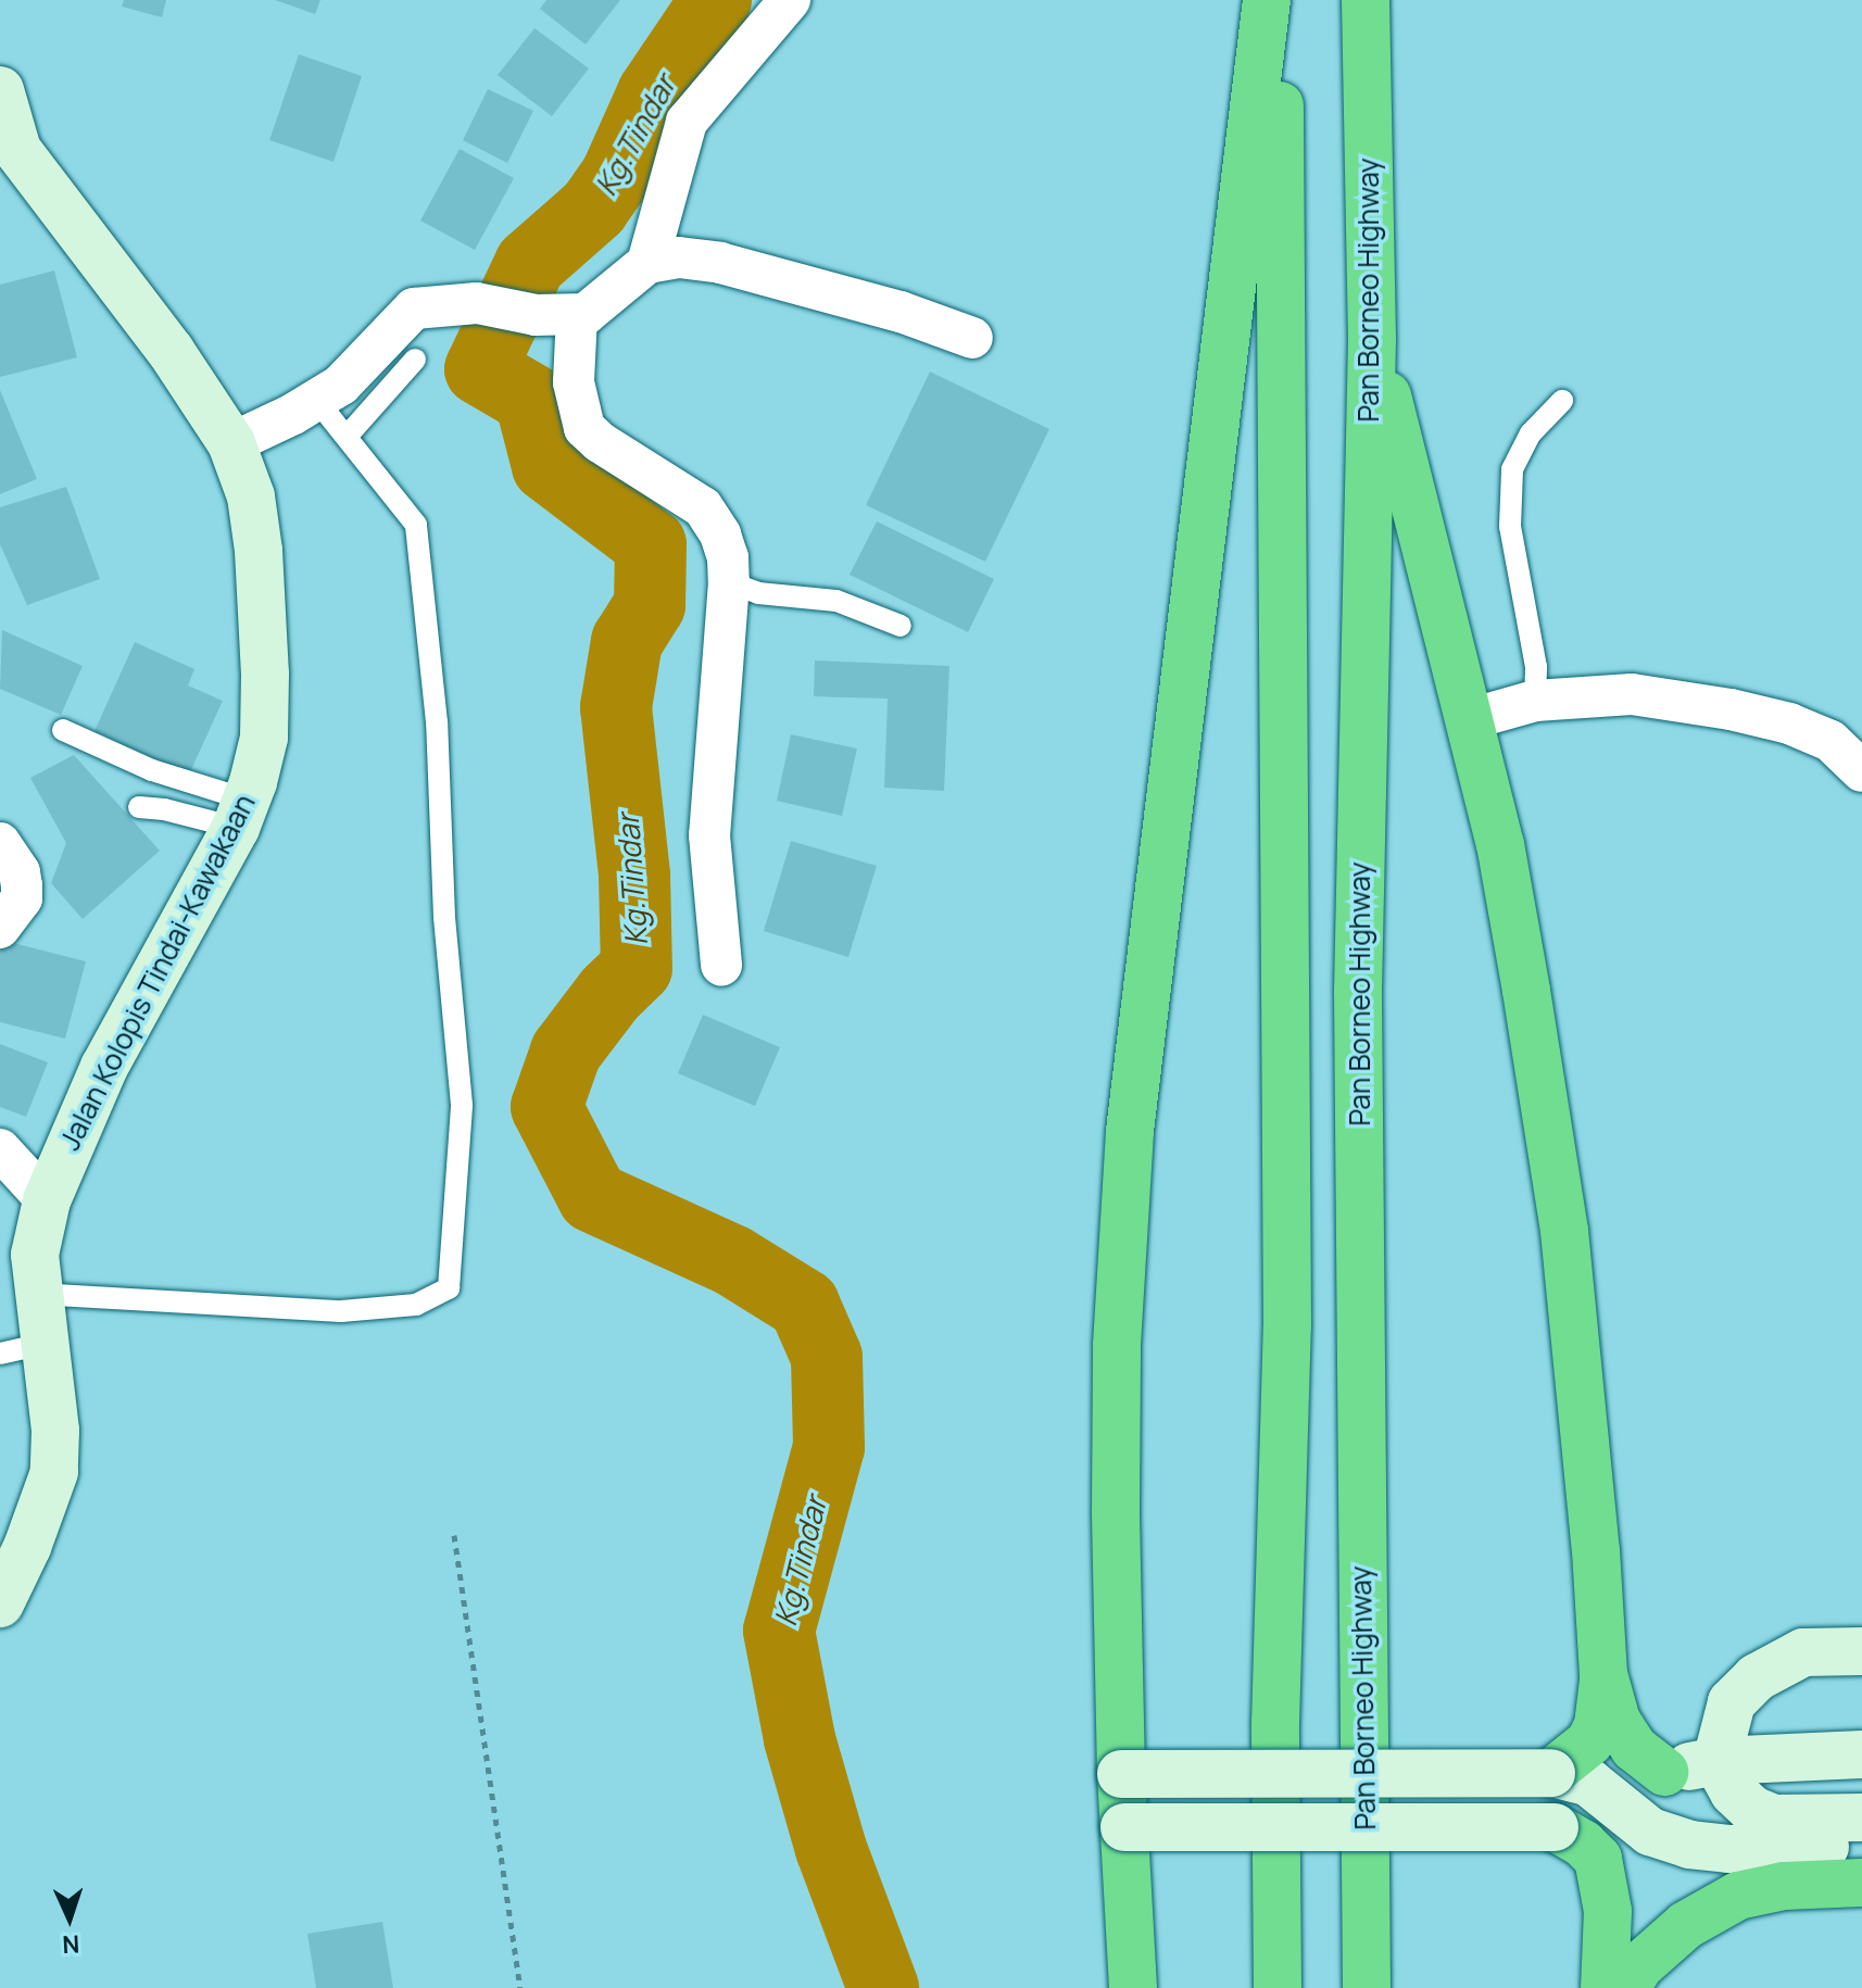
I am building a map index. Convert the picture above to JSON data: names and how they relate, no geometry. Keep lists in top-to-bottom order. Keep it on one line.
{"streets":{"highway":["Pan Borneo Highway"],"main road":["Jalan Kolopis Tindai-Kawakaan"]},"water":["Kg.Tindar"],"north":"bottom"}
